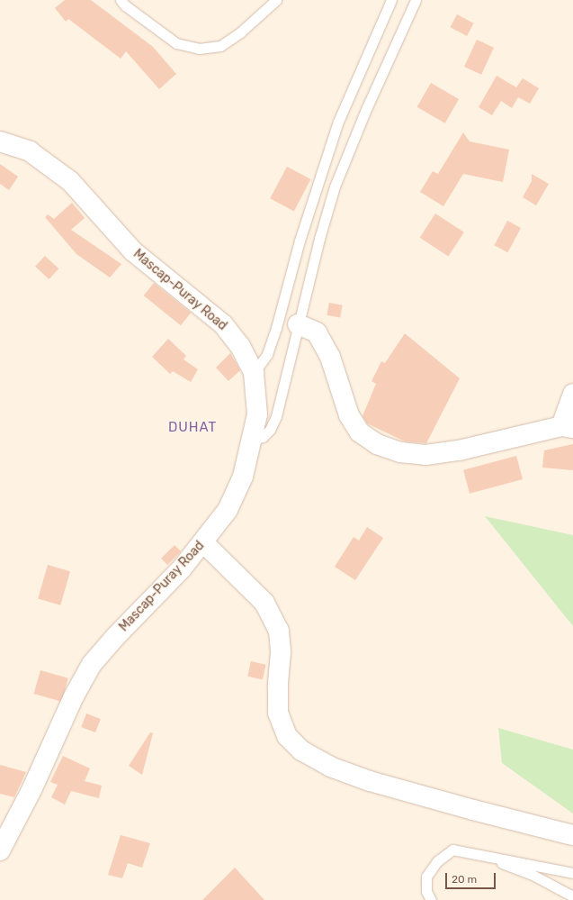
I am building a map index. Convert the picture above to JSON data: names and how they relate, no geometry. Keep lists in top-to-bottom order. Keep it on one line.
{"streets":{"street":["Mascap-Puray Road"]},"districts":["DUHAT"],"scale_bar":"20 m"}
